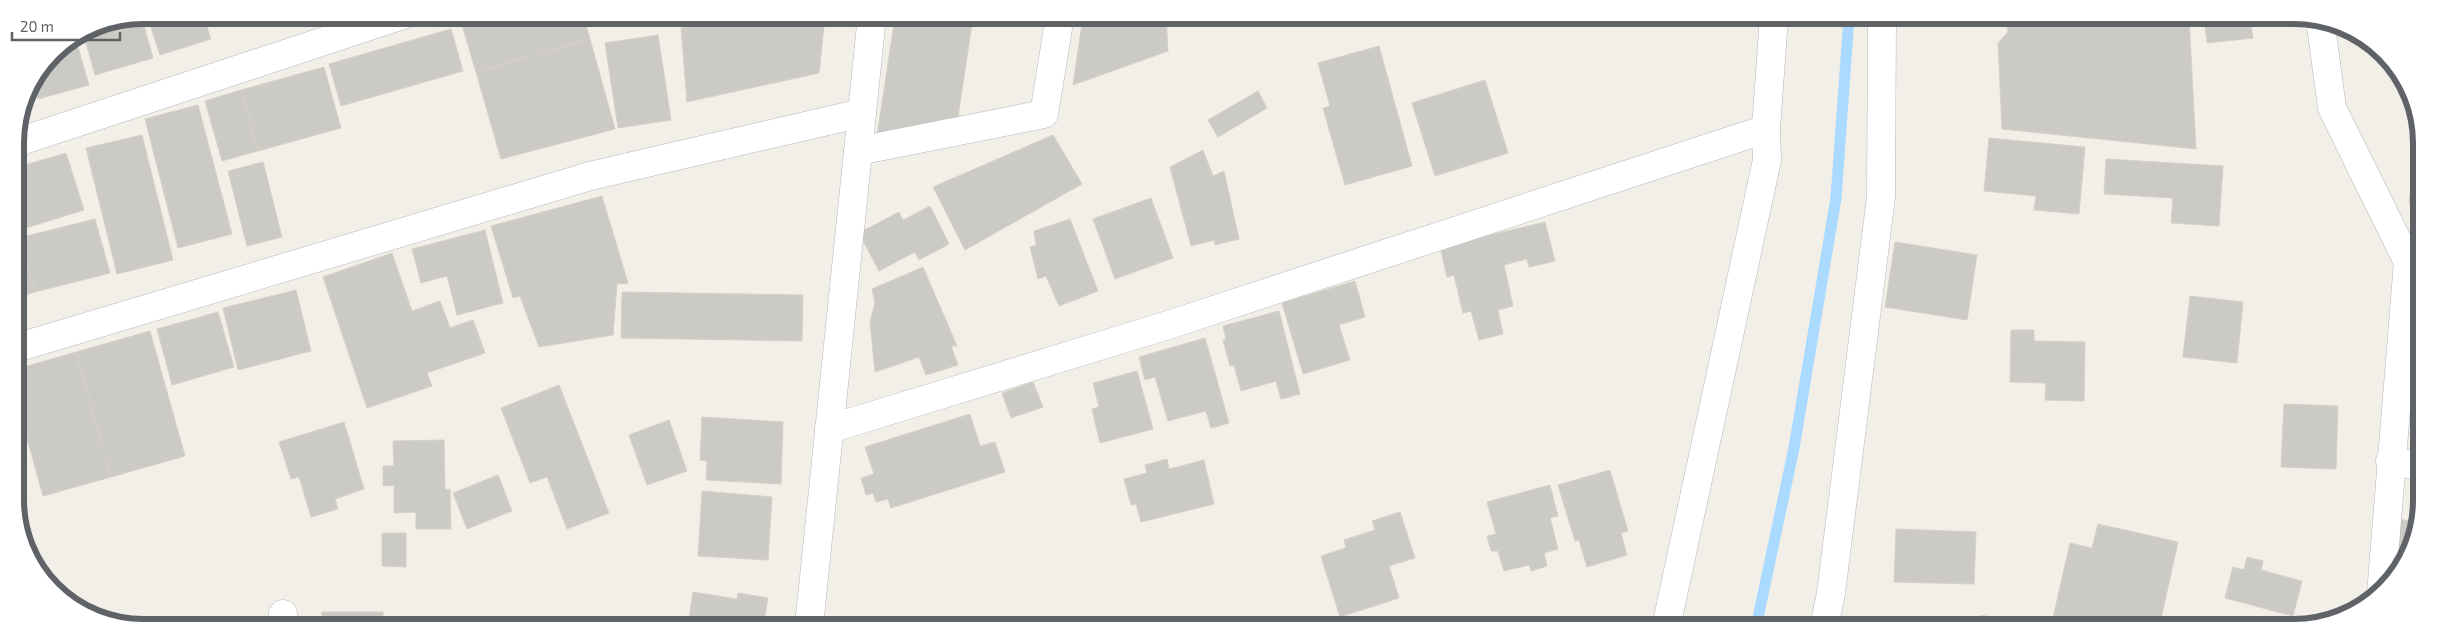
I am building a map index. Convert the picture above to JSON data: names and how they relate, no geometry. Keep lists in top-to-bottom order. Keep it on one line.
{"scale_bar":"20 m"}
